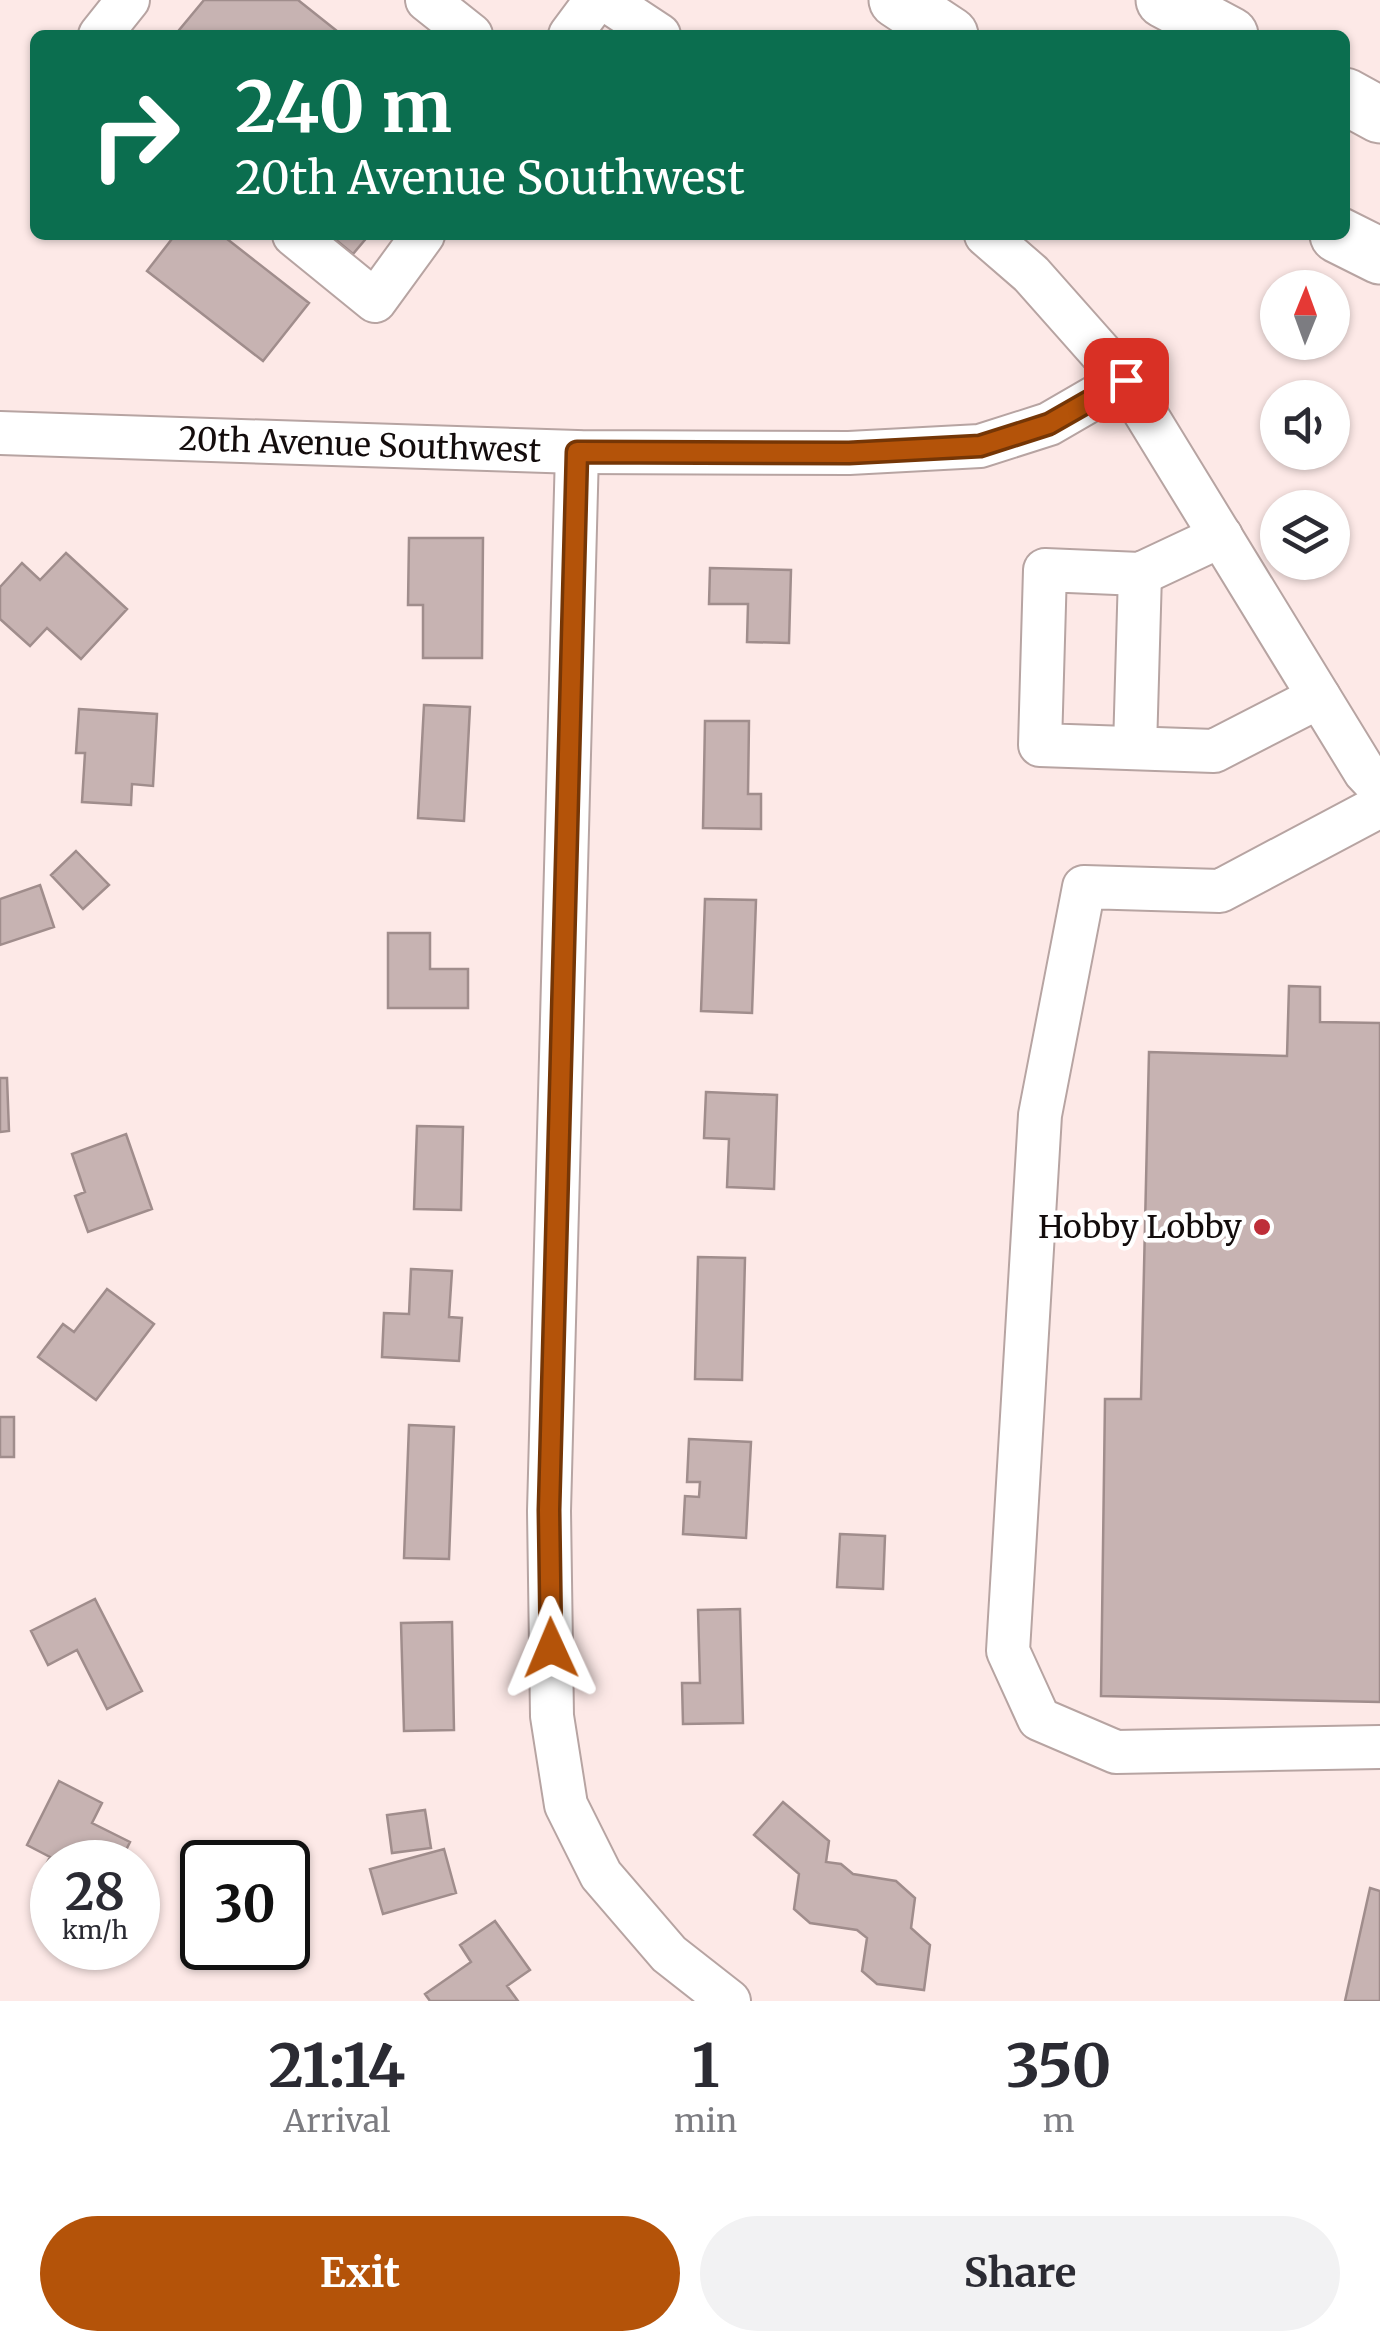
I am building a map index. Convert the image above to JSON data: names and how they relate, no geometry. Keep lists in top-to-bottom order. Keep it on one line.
{"streets":{"street":["20th Avenue Southwest"]},"places":["Hobby Lobby"],"north":"top","page":{"turn":["240 m","20th Avenue Southwest"],"speed":"28 km/h","limit":"30","eta":["21:14","Arrival","1","min","350","m"],"buttons":["Exit","Share"]}}
